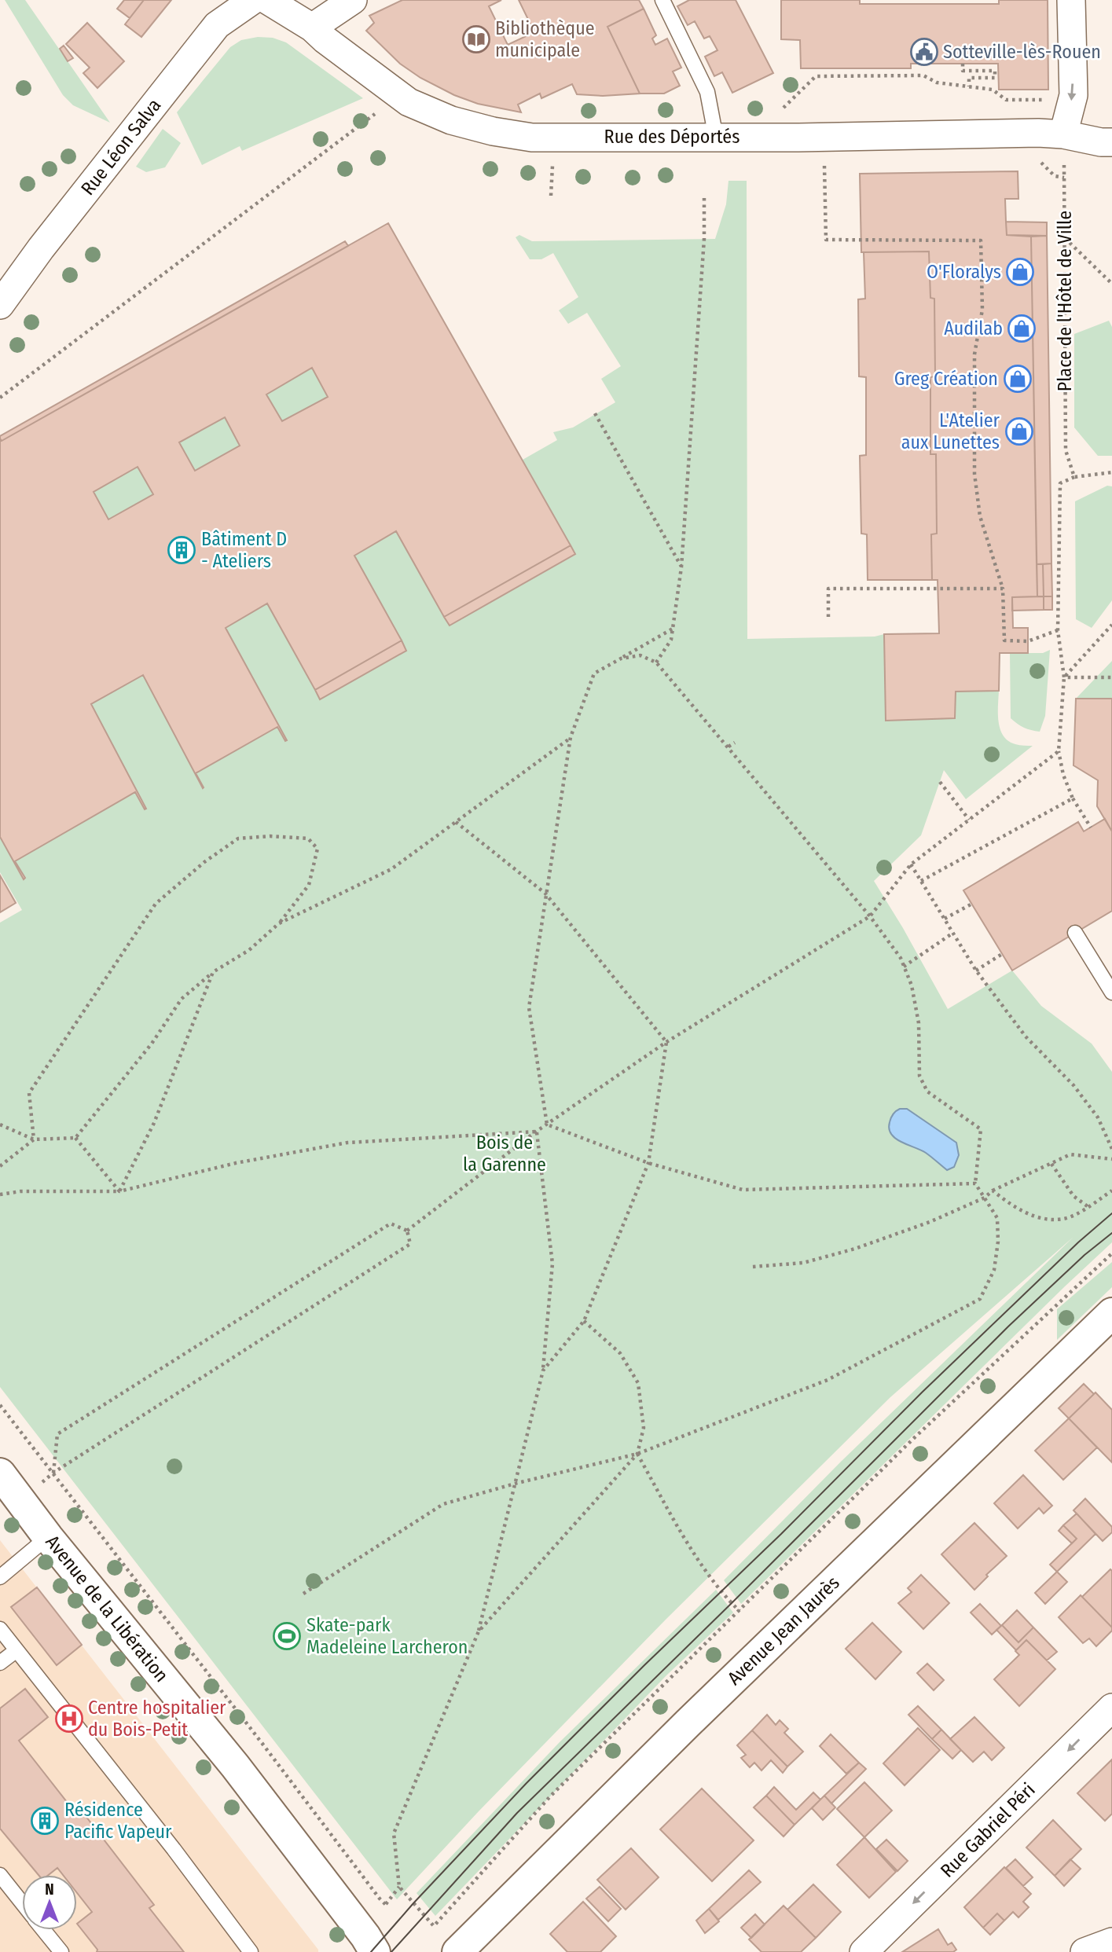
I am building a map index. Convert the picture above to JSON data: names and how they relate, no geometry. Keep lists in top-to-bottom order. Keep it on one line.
{"streets":{"street":["Rue des Déportés","Rue Léon Salva","Avenue de la Libération","Avenue Jean Jaurès","Rue Gabriel Péri"],"path":["Place de l'Hôtel de Ville"]},"crossings":[["Rue des Déportés","Place de l'Hôtel de Ville"]],"one_way":["Rue Gabriel Péri"],"parks":["Bois de la Garenne"],"places":{"library":["Bibliothèque municipale"],"public building":["Sotteville-lès-Rouen"],"shop":["O'Floralys","Audilab","Greg Création","L'Atelier aux Lunettes"],"building":["Bâtiment D - Ateliers","Résidence Pacific Vapeur"],"sports":["Skate-park Madeleine Larcheron"],"hospital":["Centre hospitalier du Bois-Petit"]},"north":"top"}
